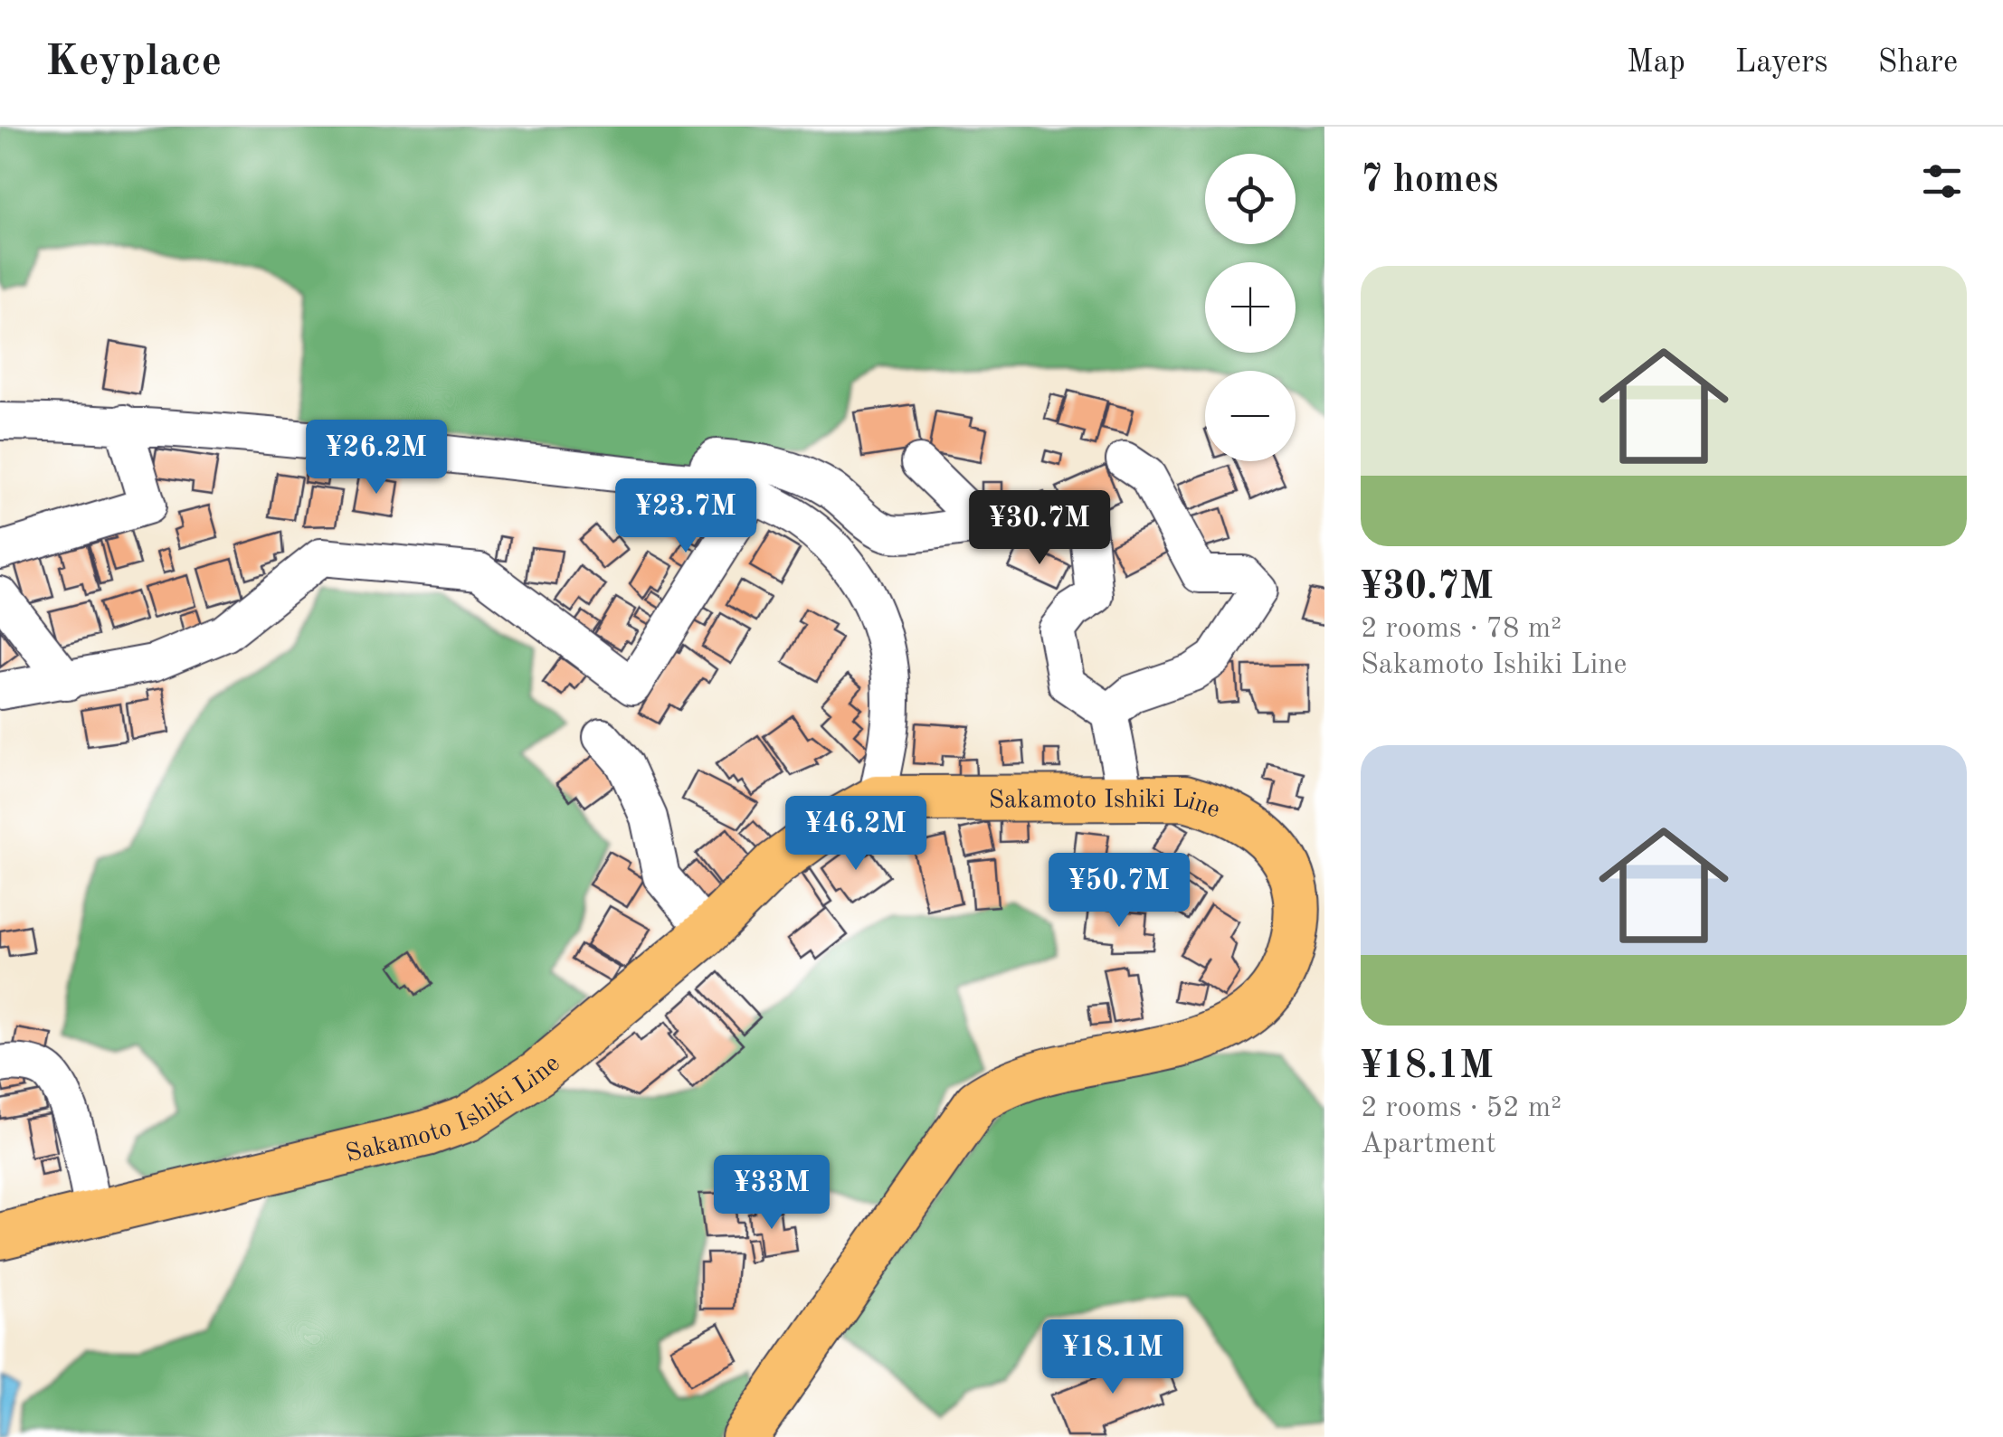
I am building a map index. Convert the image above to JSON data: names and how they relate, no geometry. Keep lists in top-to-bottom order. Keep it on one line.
{"streets":{"main road":["Sakamoto Ishiki Line"]},"page":{"header":"Keyplace","nav":["Map","Layers","Share"],"heading":"7 homes","map_buttons":["+","−"],"list":[{"name":"¥30.7M","note":"2 rooms · 78 m² · Sakamoto Ishiki Line"},{"name":"¥18.1M","note":"2 rooms · 52 m² · Apartment"}],"price":["¥26.2M","¥23.7M","¥30.7M","¥46.2M","¥50.7M","¥33M","¥18.1M"]}}
